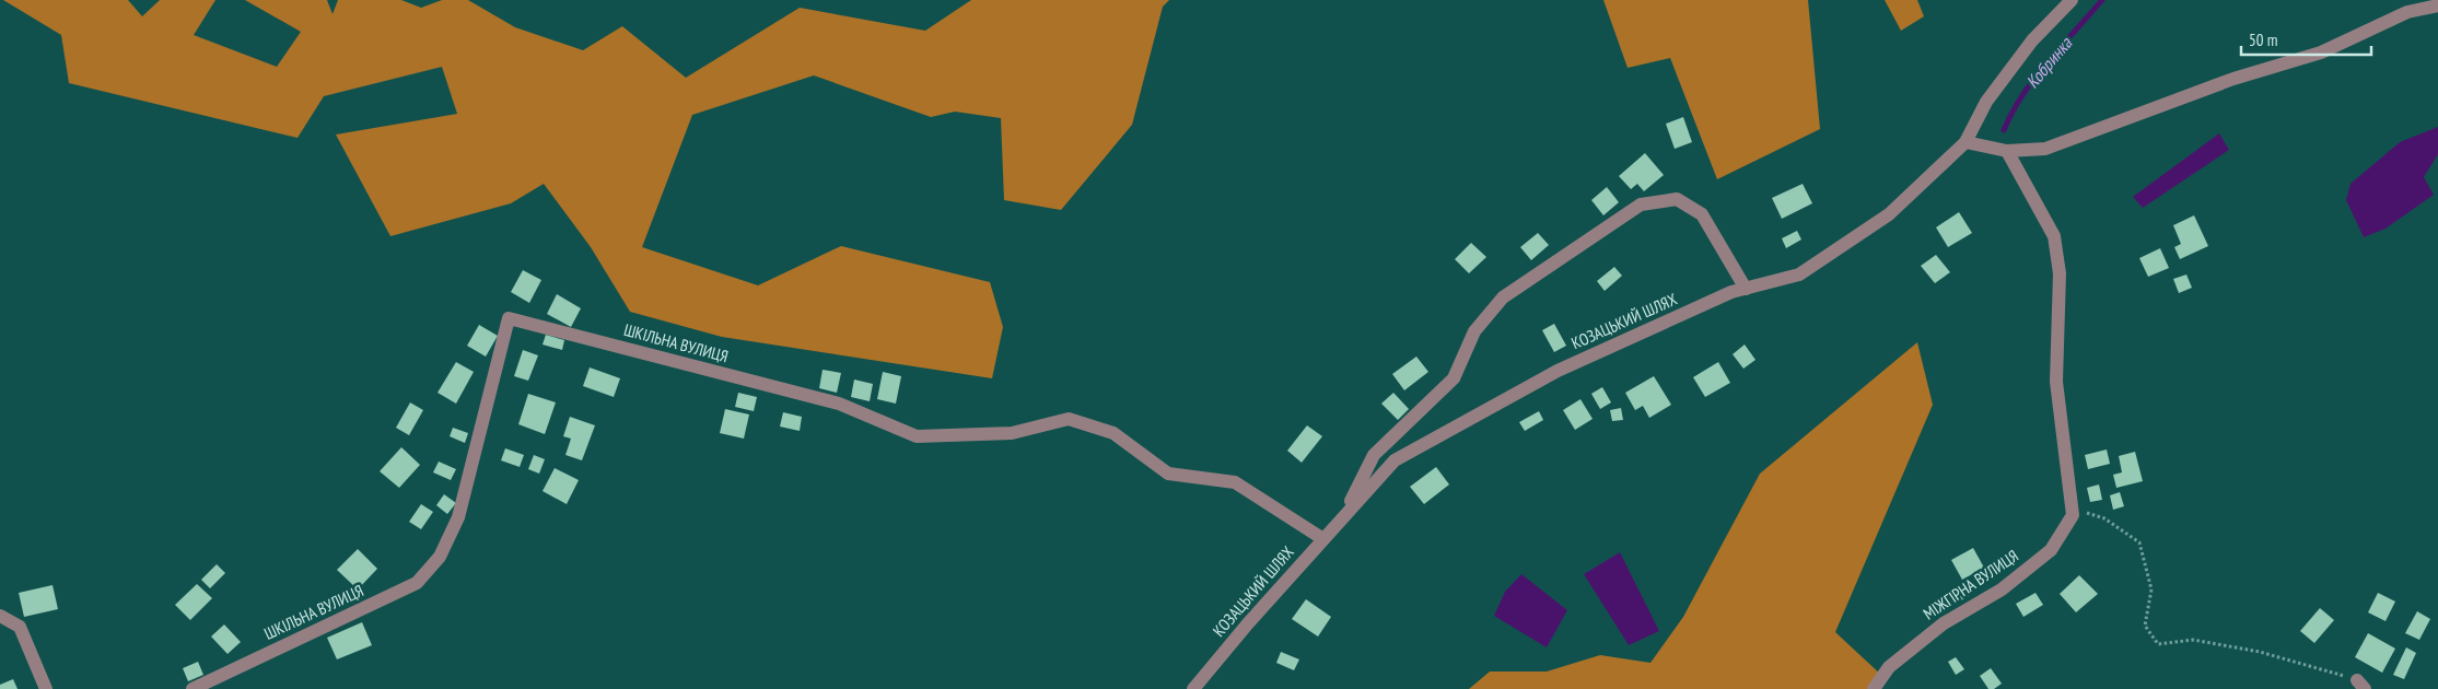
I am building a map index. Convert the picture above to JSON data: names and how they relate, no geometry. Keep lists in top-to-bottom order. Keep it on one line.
{"streets":{"street":["КОЗАЦЬКИЙ ШЛЯХ","ШКІЛЬНА ВУЛИЦЯ","МІЖГІРНА ВУЛИЦЯ"]},"crossings":[["КОЗАЦЬКИЙ ШЛЯХ","ШКІЛЬНА ВУЛИЦЯ"]],"water":["Кобринка"],"scale_bar":"50 m"}
